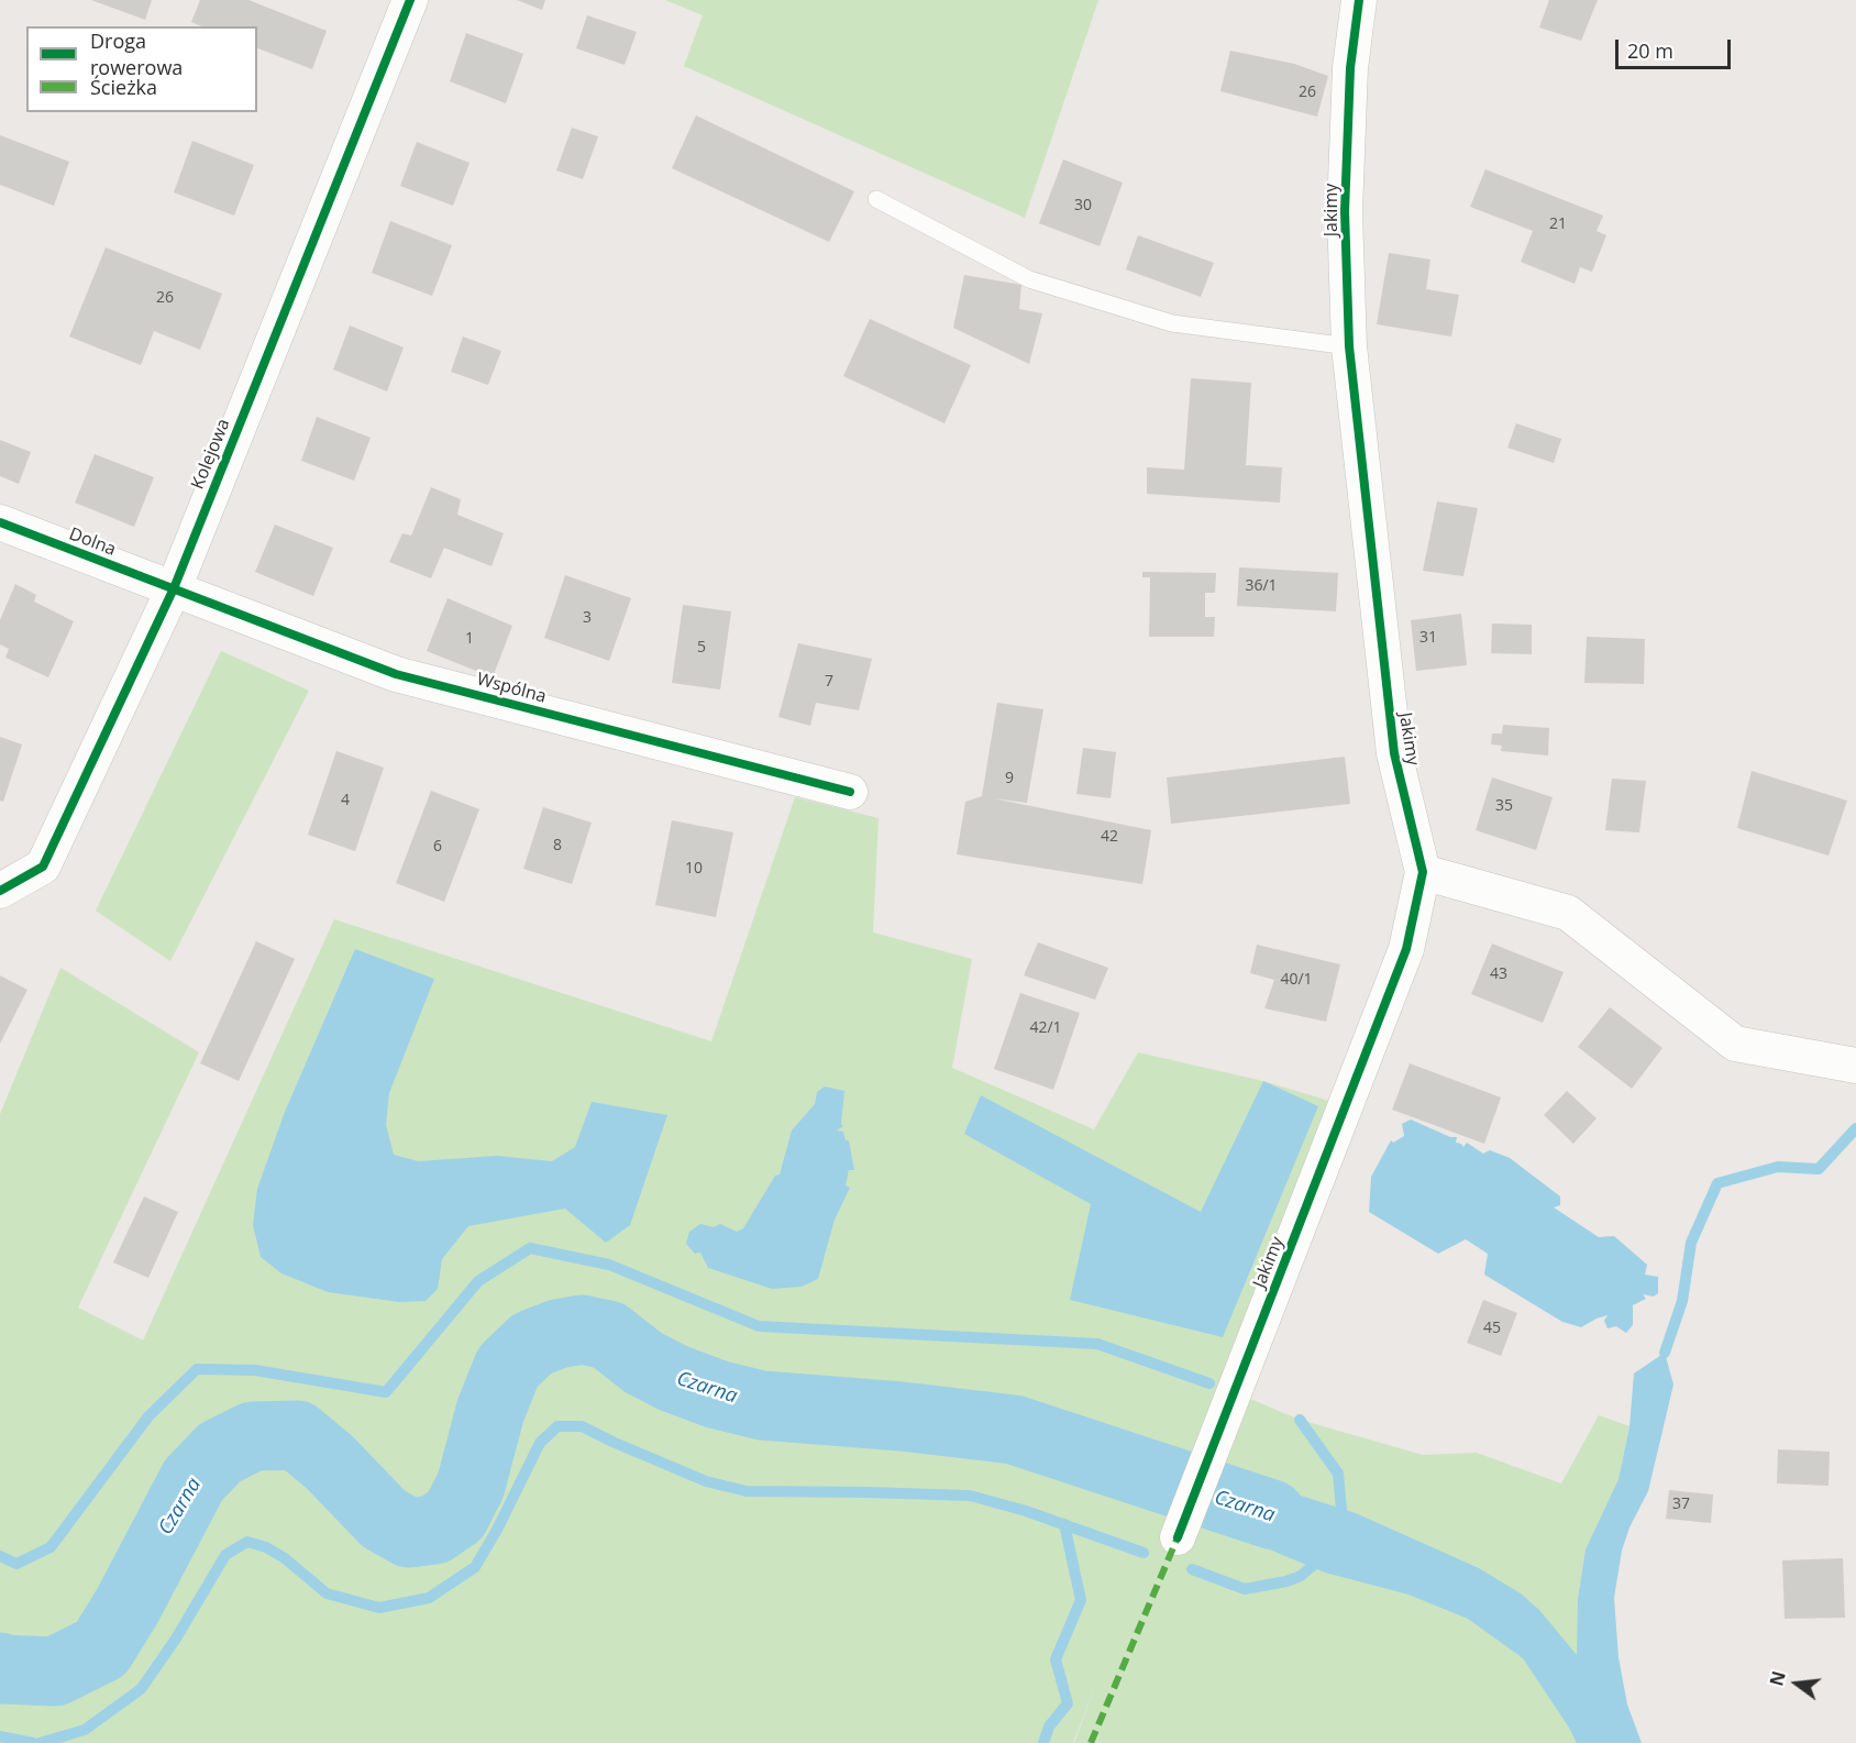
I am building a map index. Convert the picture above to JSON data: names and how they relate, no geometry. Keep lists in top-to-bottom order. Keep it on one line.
{"streets":{"street":["Jakimy","Kolejowa","Dolna","Wspólna"]},"crossings":[["Kolejowa","Dolna"],["Kolejowa","Wspólna"],["Dolna","Wspólna"]],"water":["Czarna"],"house_numbers":["26","30","21","26","36/1","3","31","1","5","7","9","4","35","42","8","6","10","43","40/1","42/1","45","37"],"legend":["Droga rowerowa","Ścieżka"],"scale_bar":"20 m","north":"left"}
